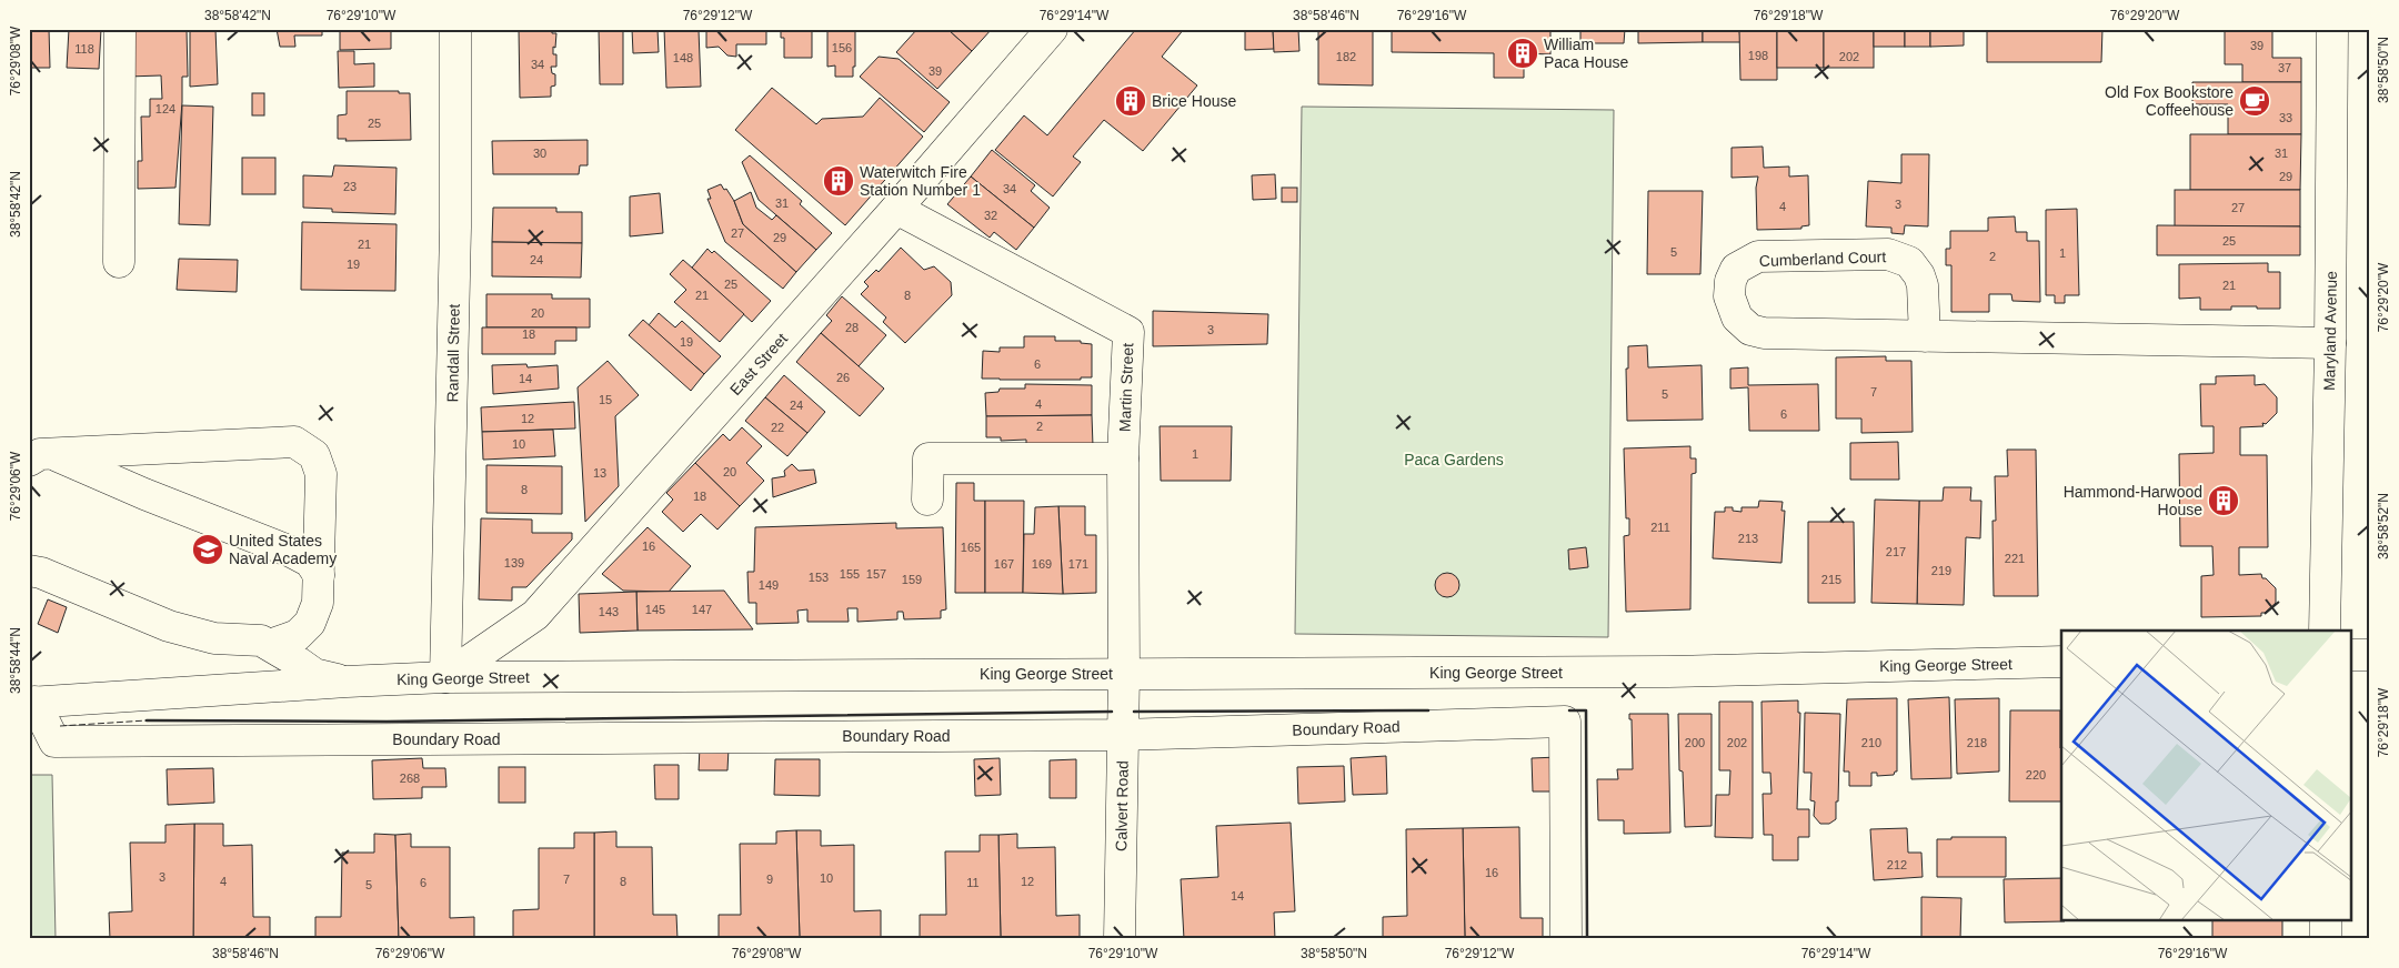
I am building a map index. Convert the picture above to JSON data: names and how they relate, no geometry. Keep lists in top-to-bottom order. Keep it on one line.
{"streets":{"street":["Cumberland Court","Maryland Avenue","Randall Street","East Street","Martin Street","King George Street","Boundary Road","Calvert Road"]},"crossings":[["Cumberland Court","Maryland Avenue"],["Randall Street","East Street"],["Randall Street","King George Street"],["East Street","Martin Street"],["East Street","King George Street"],["Martin Street","King George Street"],["Martin Street","Calvert Road"],["King George Street","Boundary Road"],["King George Street","Calvert Road"],["Boundary Road","Calvert Road"]],"parks":["Paca Gardens"],"places":{"building":["William Paca House","Brice House","Waterwitch Fire Station Number 1","Hammond-Harwood House"],"cafe":["Old Fox Bookstore Coffeehouse"],"school or university":["United States Naval Academy"]},"house_numbers":["39","156","118","198","182","202","148","34","37","39","124","33","25","30","31","29","23","34","31","3","4","27","32","27","29","25","21","5","1","2","24","19","25","21","21","8","20","28","3","18","19","6","26","14","7","5","15","4","24","6","12","2","22","10","1","20","13","8","18","211","213","16","165","217","221","139","167","169","171","219","155","157","153","159","215","149","145","147","143","200","202","210","218","220","268","212","16","3","10","7","9","4","8","12","6","11","5","14"],"coordinates":["38°58'42\"N","76°29'10\"W","76°29'12\"W","76°29'14\"W","38°58'46\"N","76°29'16\"W","76°29'18\"W","76°29'20\"W","76°29'08\"W","38°58'50\"N","76°29'06\"W","38°58'52\"N","38°58'44\"N"]}
